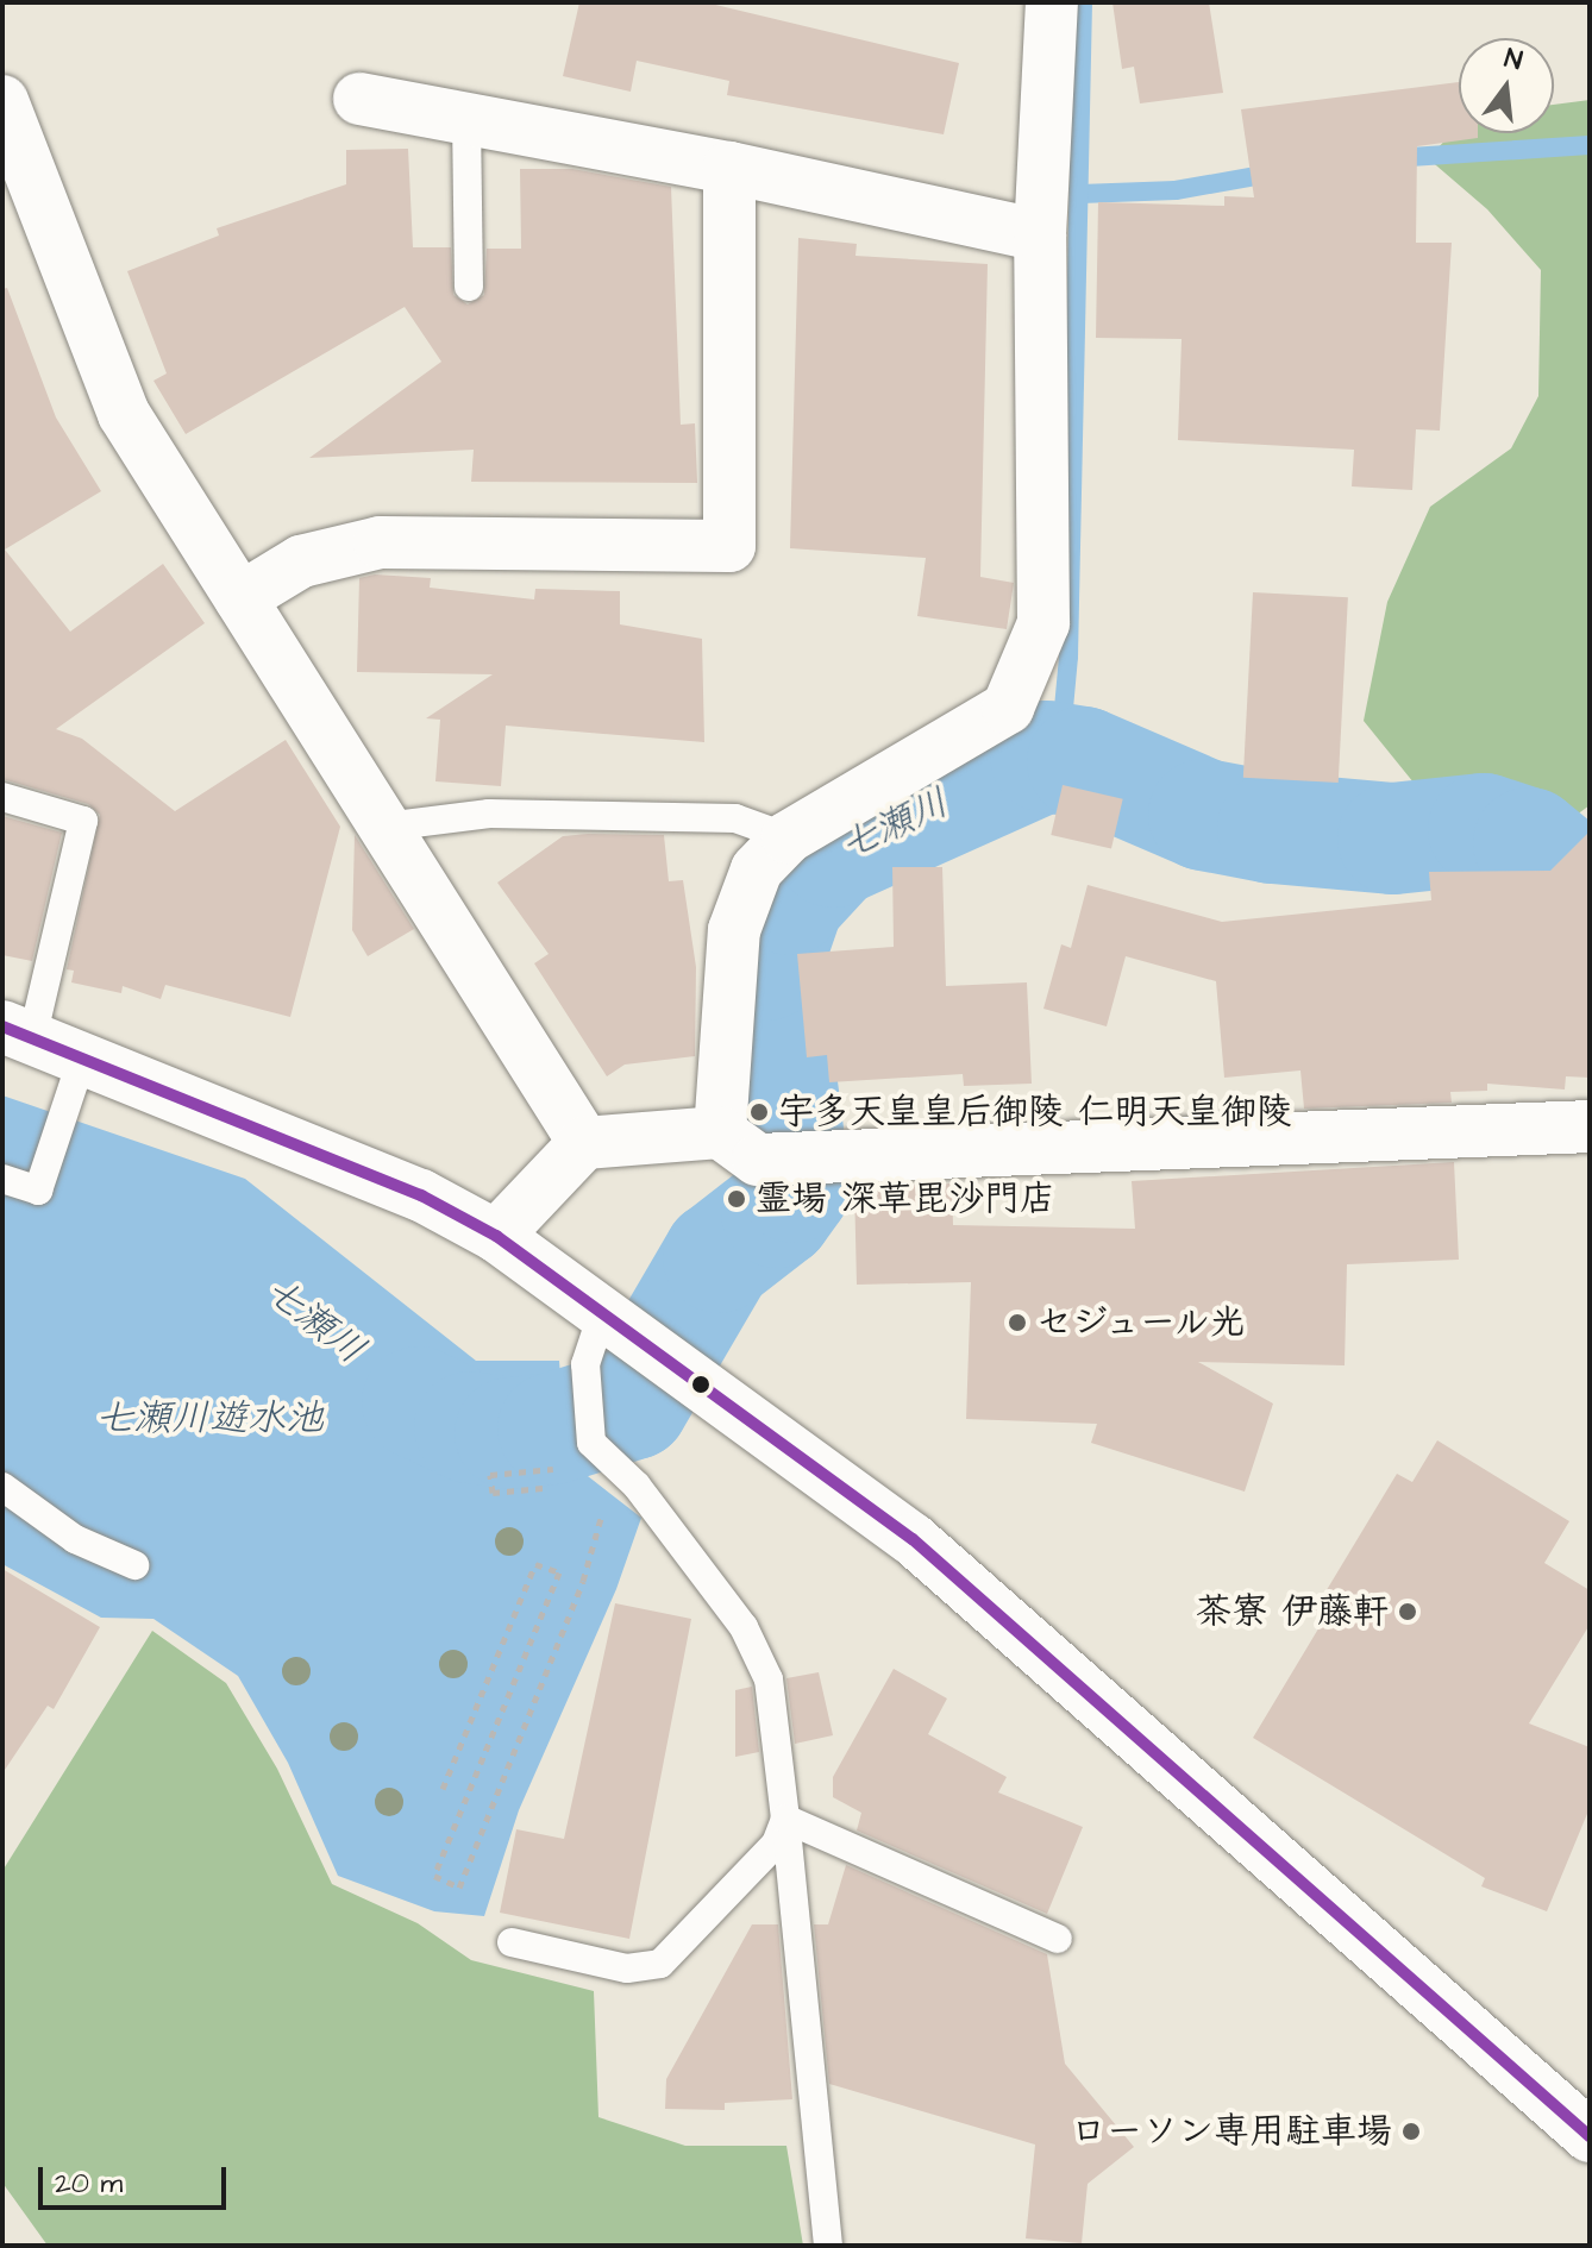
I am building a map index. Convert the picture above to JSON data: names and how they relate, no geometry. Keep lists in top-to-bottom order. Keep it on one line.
{"water":["七瀬川","七瀬川遊水池"],"places":["宇多天皇皇后御陵 仁明天皇御陵","霊場 深草毘沙門店","セジュール光","茶寮 伊藤軒","ローソン専用駐車場"],"scale_bar":"20 m","north":"top"}
